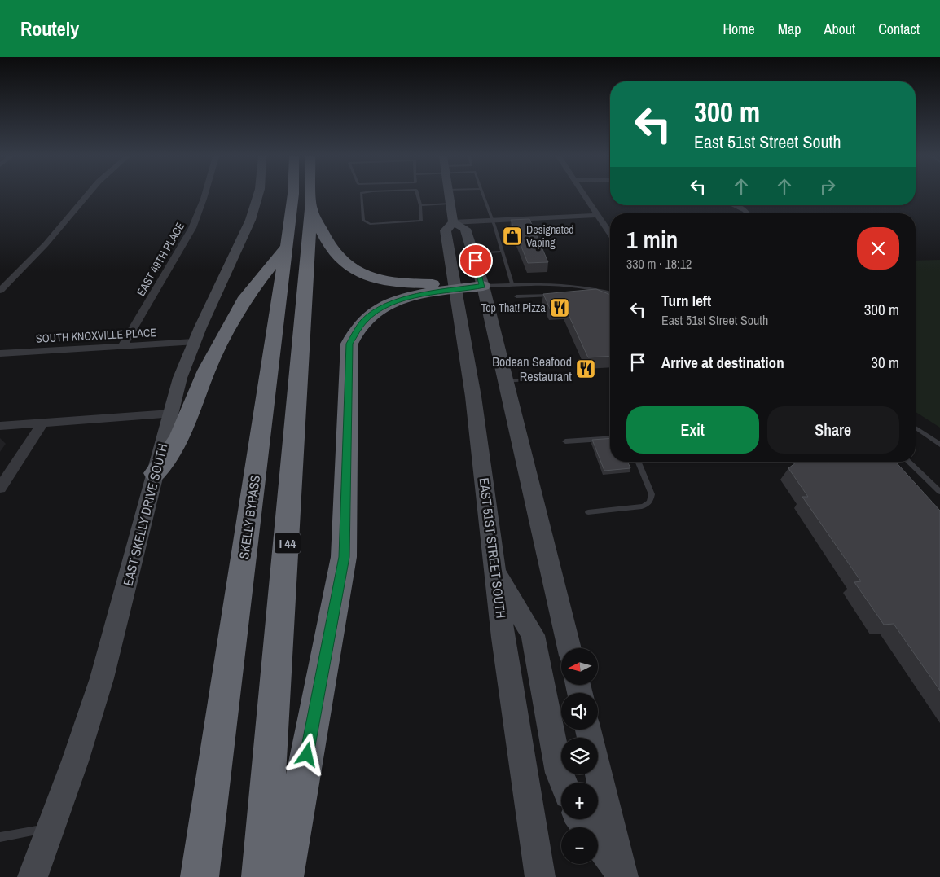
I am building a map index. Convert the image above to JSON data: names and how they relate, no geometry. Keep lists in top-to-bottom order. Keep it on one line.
{"streets":{"highway":["SKELLY BYPASS","I 44"],"main road":["EAST SKELLY DRIVE SOUTH","EAST 51ST STREET SOUTH"],"street":["EAST 49TH PLACE","SOUTH KNOXVILLE PLACE"]},"crossings":[["EAST 49TH PLACE","SOUTH KNOXVILLE PLACE"],["SOUTH KNOXVILLE PLACE","EAST SKELLY DRIVE SOUTH"]],"places":{"shop":["Designated Vaping"],"restaurant":["Top That! Pizza","Bodean Seafood Restaurant"]},"north":"left","page":{"header":"Routely","nav":["Home","Map","About","Contact"],"turn":["300 m","East 51st Street South"],"heading":["1 min","330 m · 18:12"],"list":[{"name":"Turn left","note":"East 51st Street South","value":"300 m"},{"name":"Arrive at destination","value":"30 m"}],"buttons":["Exit","Share"],"map_buttons":["+","−"]}}
